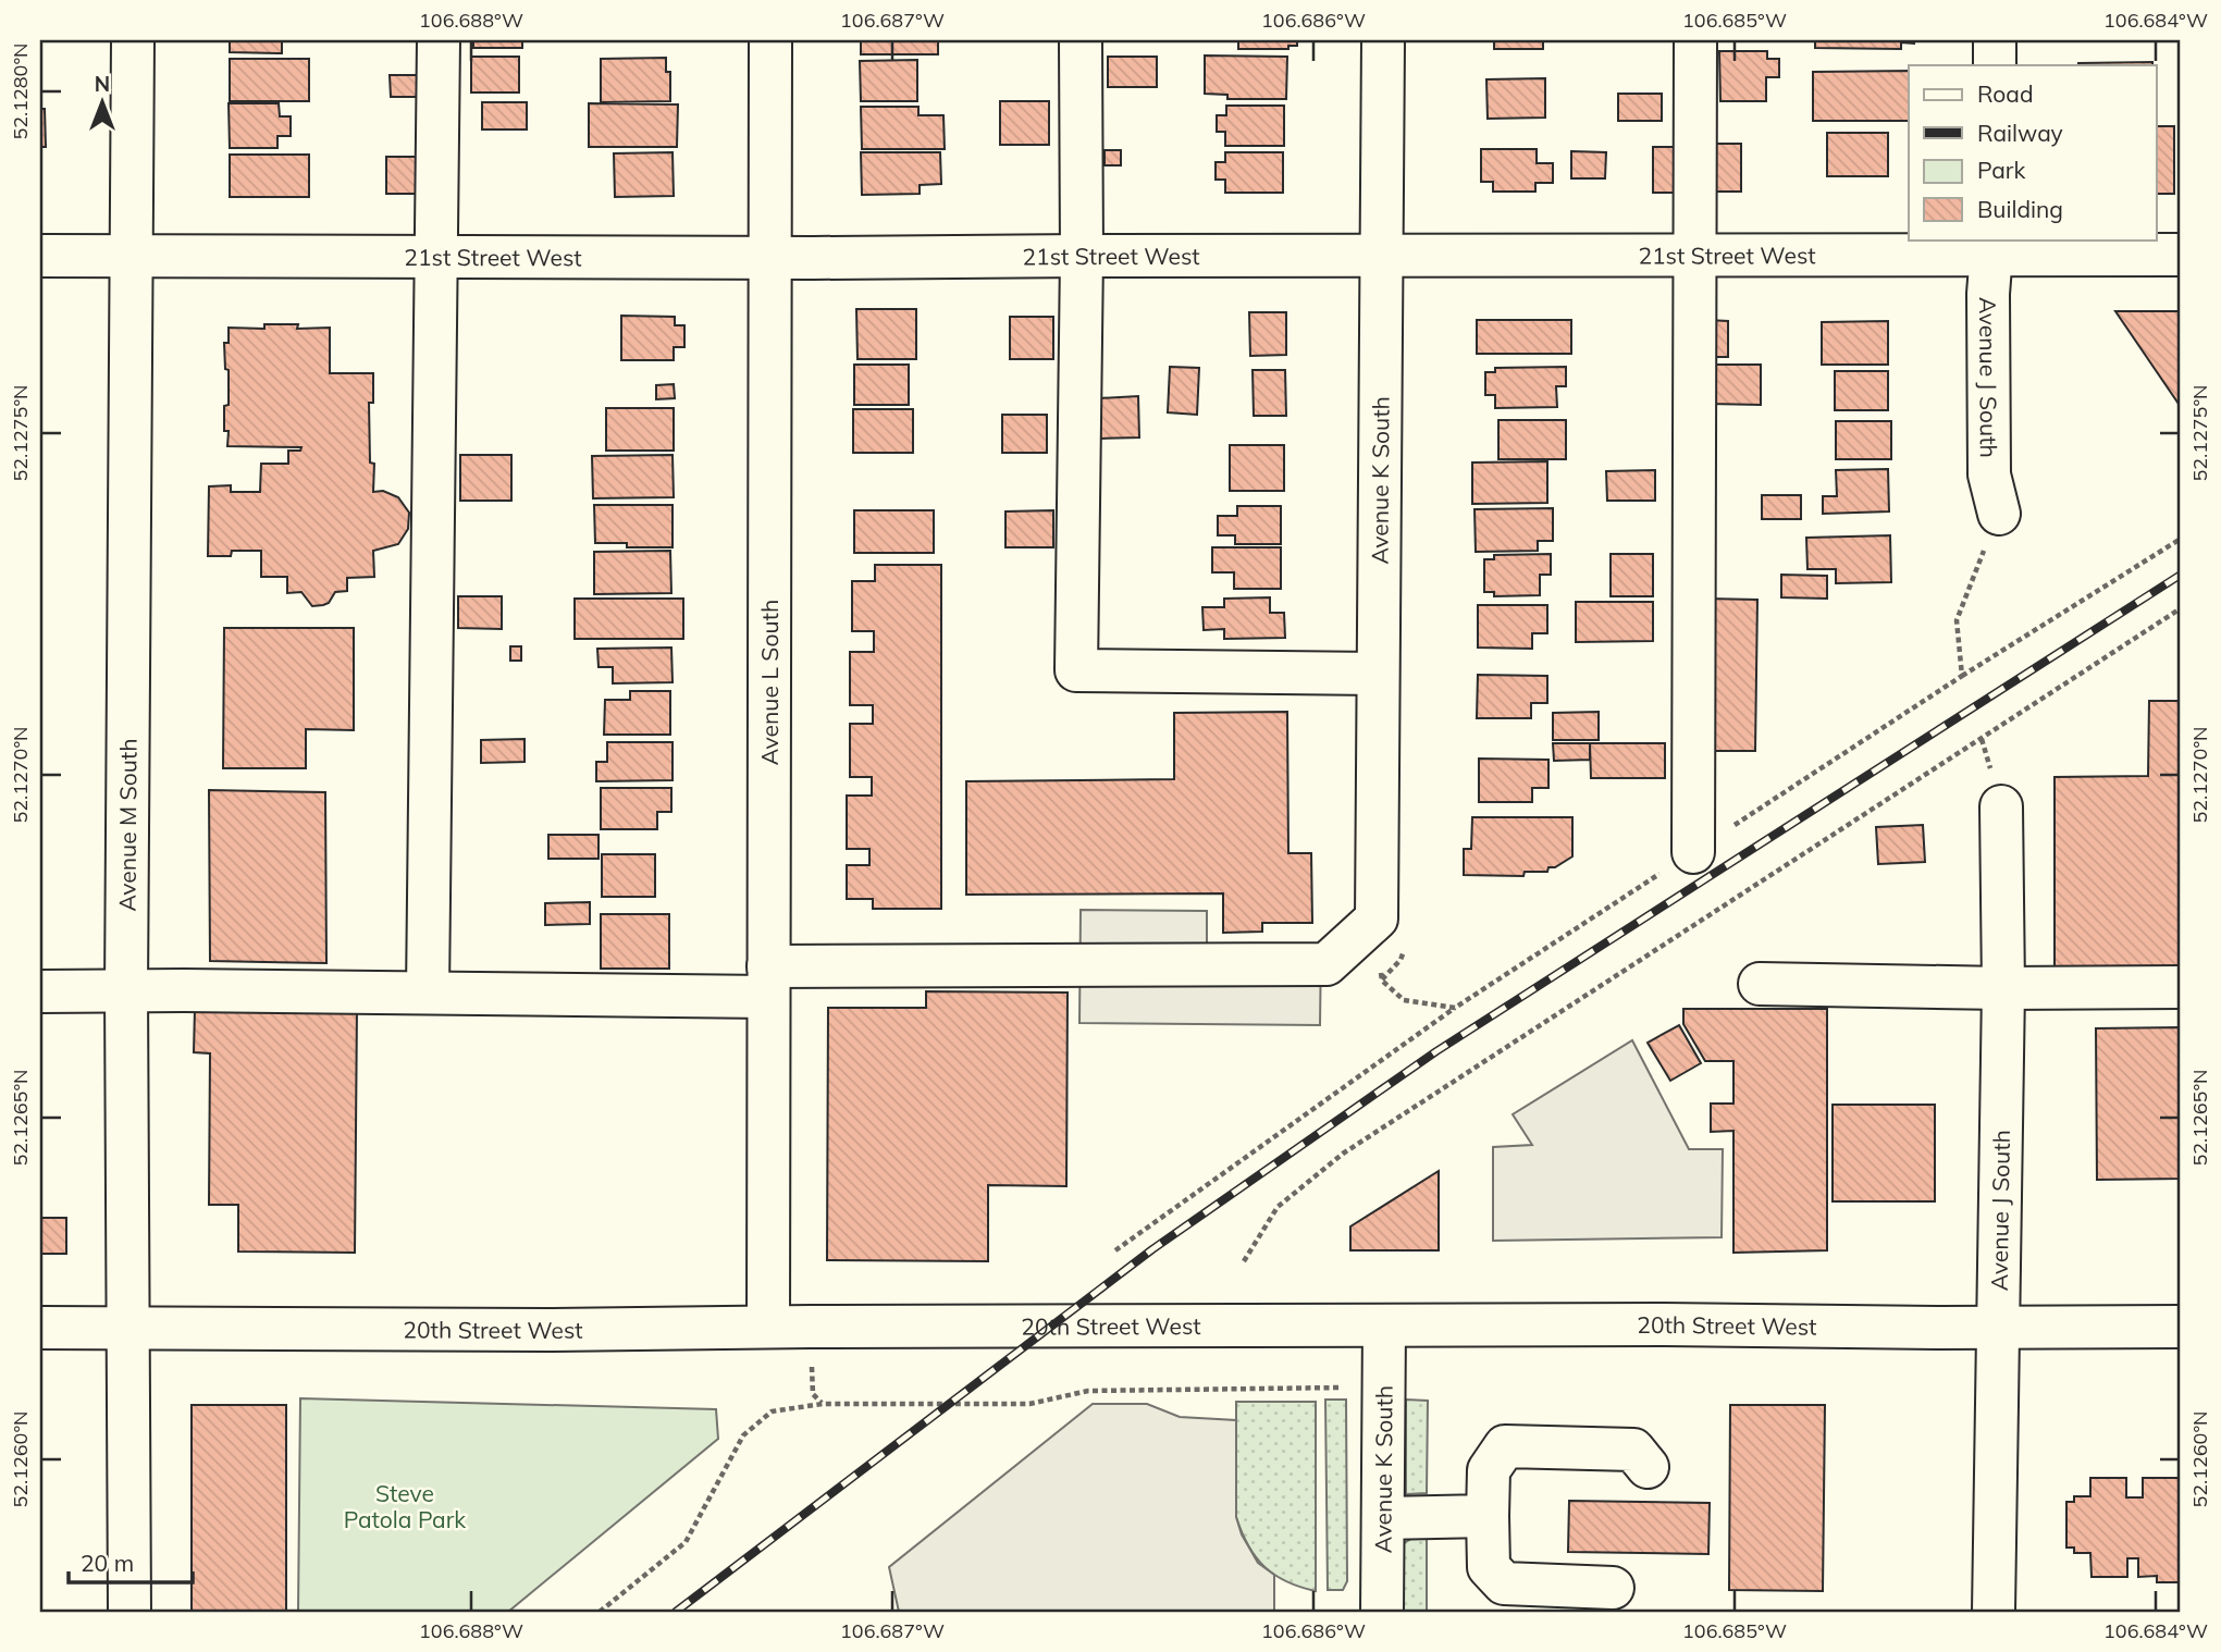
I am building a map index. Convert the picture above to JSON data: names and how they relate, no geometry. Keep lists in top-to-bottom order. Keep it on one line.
{"streets":{"street":["21st Street West","Avenue J South","Avenue K South","Avenue L South","Avenue M South","20th Street West"]},"crossings":[["21st Street West","Avenue J South"],["21st Street West","Avenue K South"],["21st Street West","Avenue L South"],["21st Street West","Avenue M South"],["Avenue J South","20th Street West"],["Avenue K South","20th Street West"],["Avenue L South","20th Street West"],["Avenue M South","20th Street West"]],"parks":["Steve Patola Park"],"legend":["Road","Railway","Park","Building"],"scale_bar":"20 m","north":"top","coordinates":["106.688°W","106.687°W","106.686°W","106.685°W","106.684°W","52.1280°N","52.1275°N","52.1270°N","52.1265°N","52.1260°N"]}
